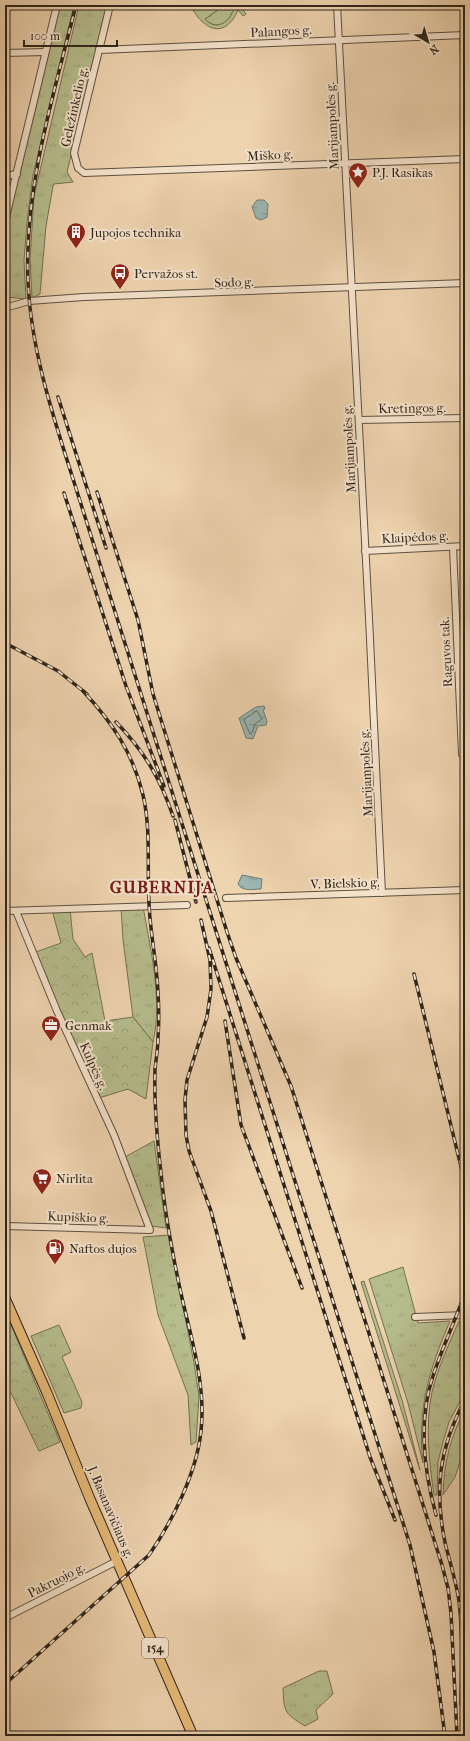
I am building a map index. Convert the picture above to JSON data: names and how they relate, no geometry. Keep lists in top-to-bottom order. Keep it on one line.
{"streets":{"main road":["J. Basanavičiaus g.","154"],"street":["Palangos g.","Geležinkelio g.","Marijampolės g.","Miško g.","Sodo g.","Kretingos g.","Klaipėdos g.","Raguvos tak.","V. Bielskio g.","Kulpės g.","Kupiškio g.","Pakruojo g."]},"crossings":[["Palangos g.","Geležinkelio g."],["Palangos g.","Marijampolės g."],["Geležinkelio g.","Miško g."],["Marijampolės g.","Miško g."],["Marijampolės g.","Sodo g."],["Marijampolės g.","Kretingos g."],["Marijampolės g.","Klaipėdos g."],["Marijampolės g.","V. Bielskio g."],["Klaipėdos g.","Raguvos tak."],["Kulpės g.","Kupiškio g."],["J. Basanavičiaus g.","Pakruojo g."]],"districts":["GUBERNIJA"],"places":{"place":["P.J. Rasikas"],"building":["Jupojos technika"],"bus stop":["Pervažos st."],"office":["Genmak"],"supermarket":["Nirlita"],"fuel station":["Naftos dujos"]},"scale_bar":"100 m","north":"bottom right"}
